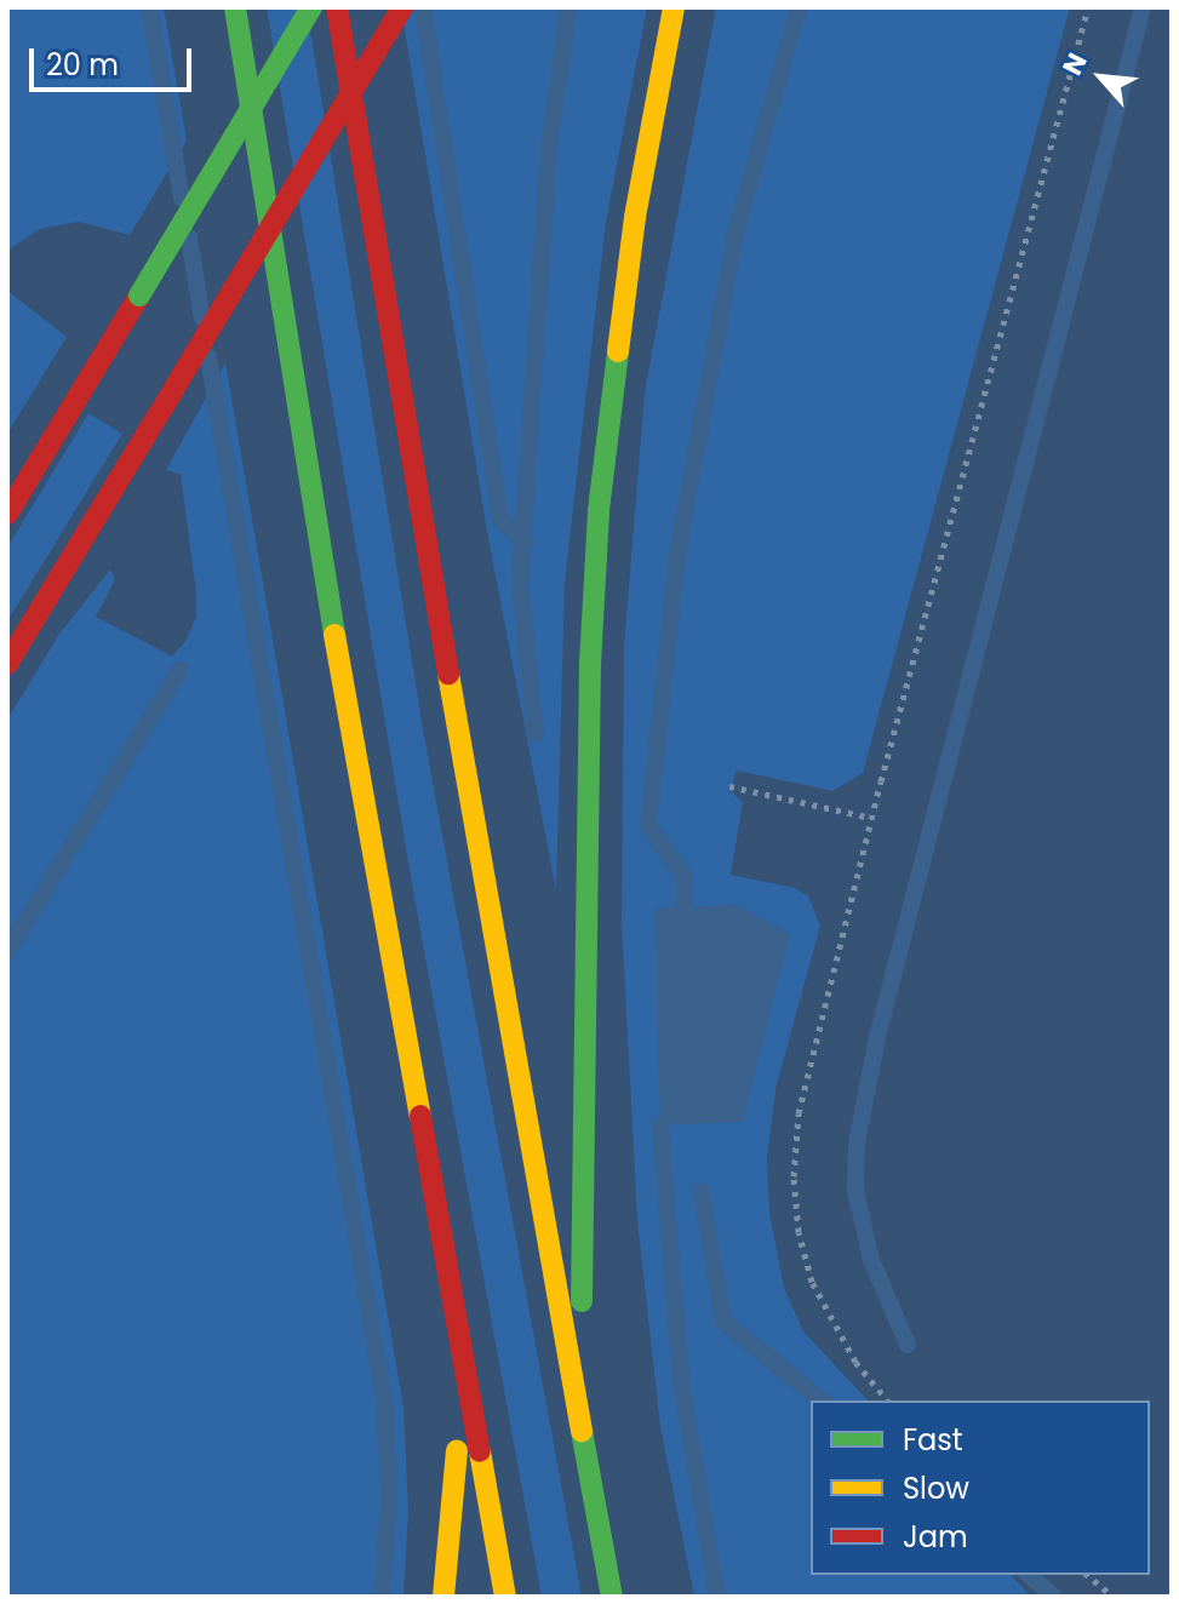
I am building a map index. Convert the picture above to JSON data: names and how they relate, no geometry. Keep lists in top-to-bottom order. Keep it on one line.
{"legend":["Fast","Slow","Jam"],"scale_bar":"20 m","north":"top left"}
